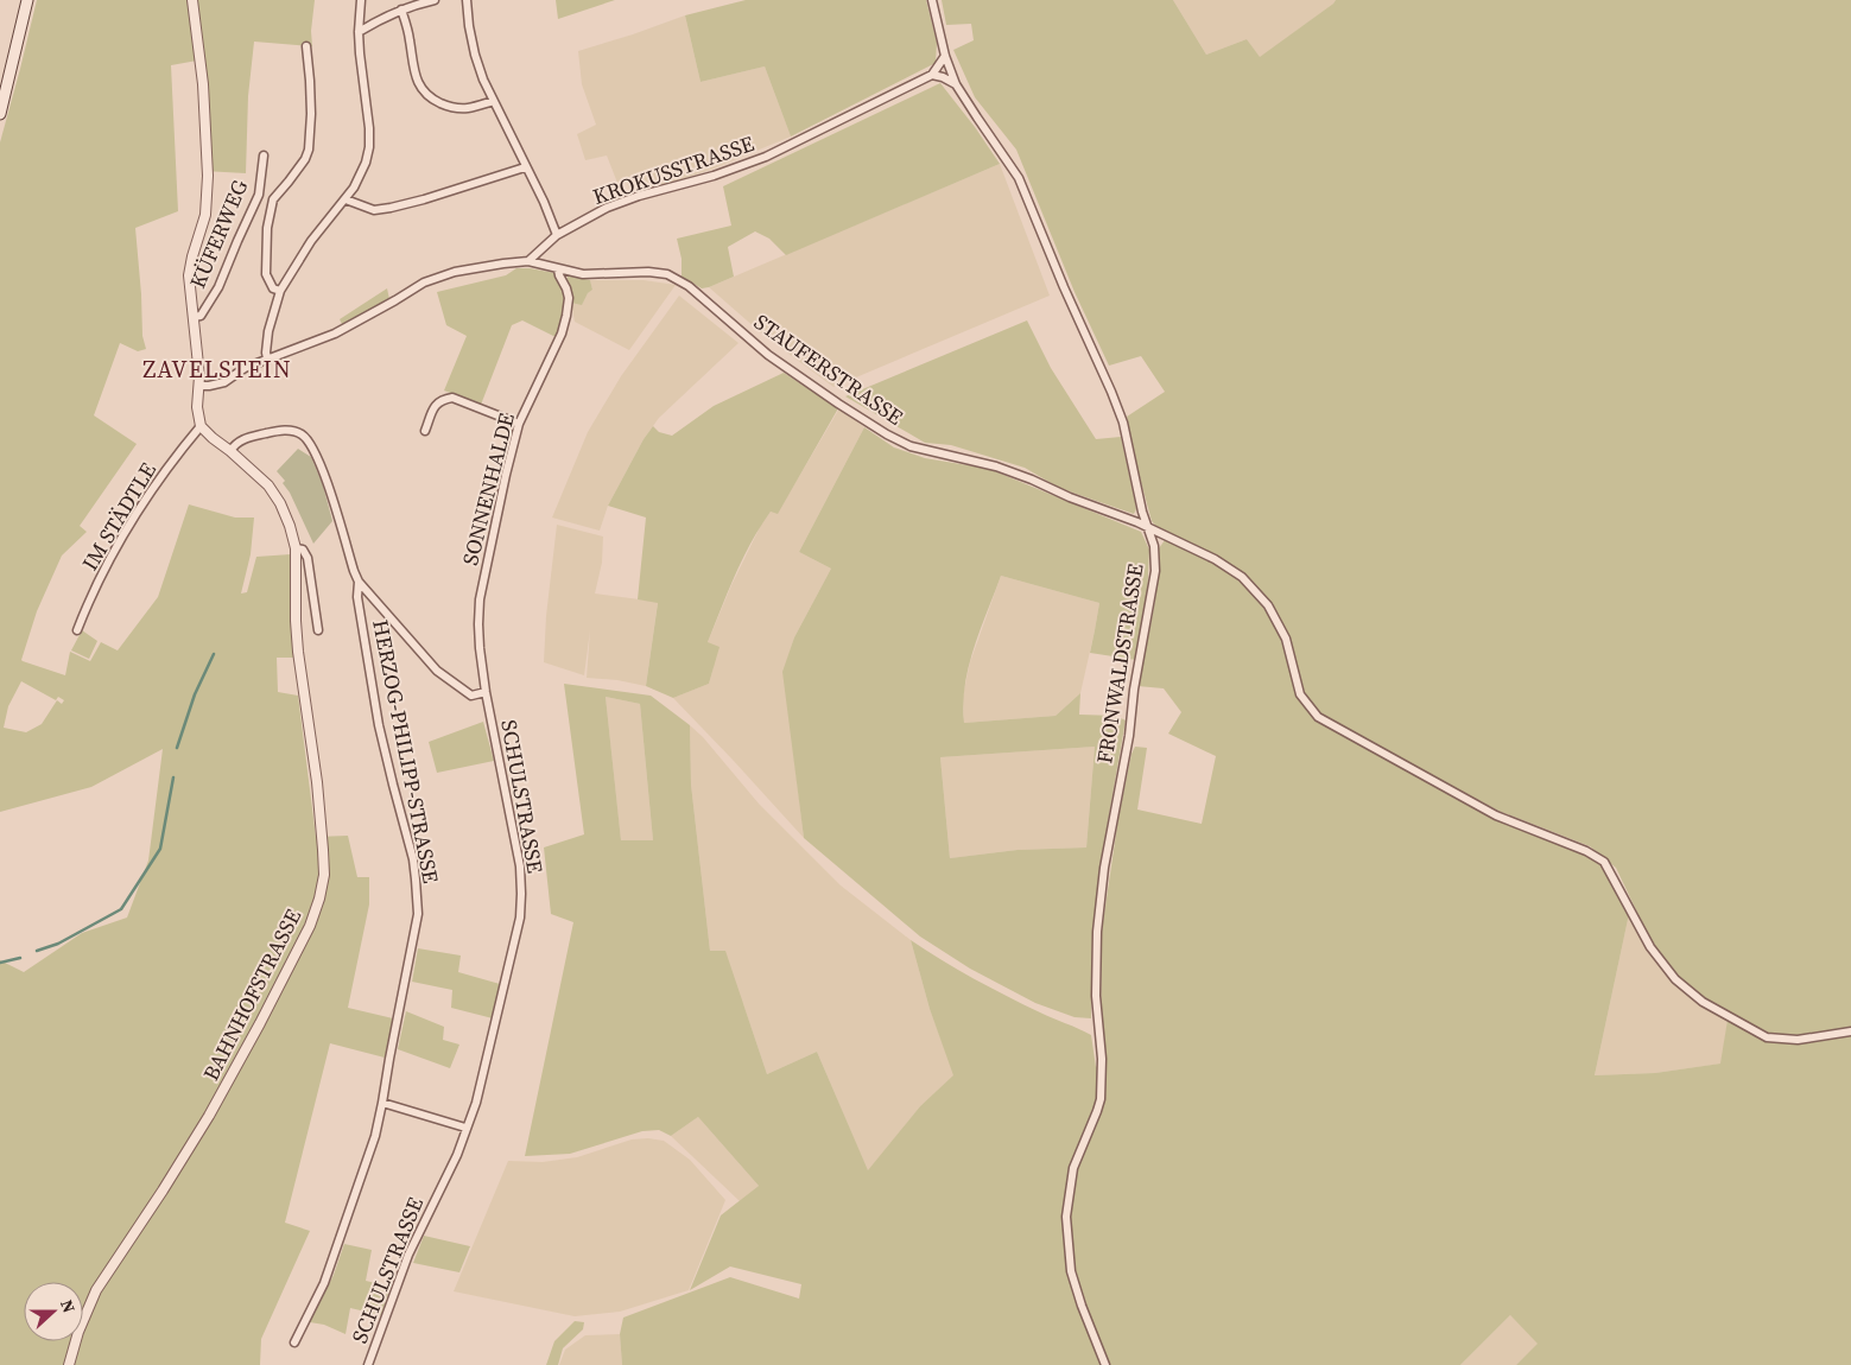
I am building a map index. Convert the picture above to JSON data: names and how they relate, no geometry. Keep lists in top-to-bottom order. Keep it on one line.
{"streets":{"street":["KROKUSSTRASSE","KÜFERWEG","STAUFERSTRASSE","SONNENHALDE","IM STÄDTLE","FRONWALDSTRASSE","HERZOG-PHILIPP-STRASSE","SCHULSTRASSE","BAHNHOFSTRASSE"]},"crossings":[["KROKUSSTRASSE","STAUFERSTRASSE"],["KROKUSSTRASSE","FRONWALDSTRASSE"],["STAUFERSTRASSE","SONNENHALDE"],["STAUFERSTRASSE","FRONWALDSTRASSE"],["SONNENHALDE","SCHULSTRASSE"],["IM STÄDTLE","BAHNHOFSTRASSE"]],"districts":["ZAVELSTEIN"],"north":"right"}
